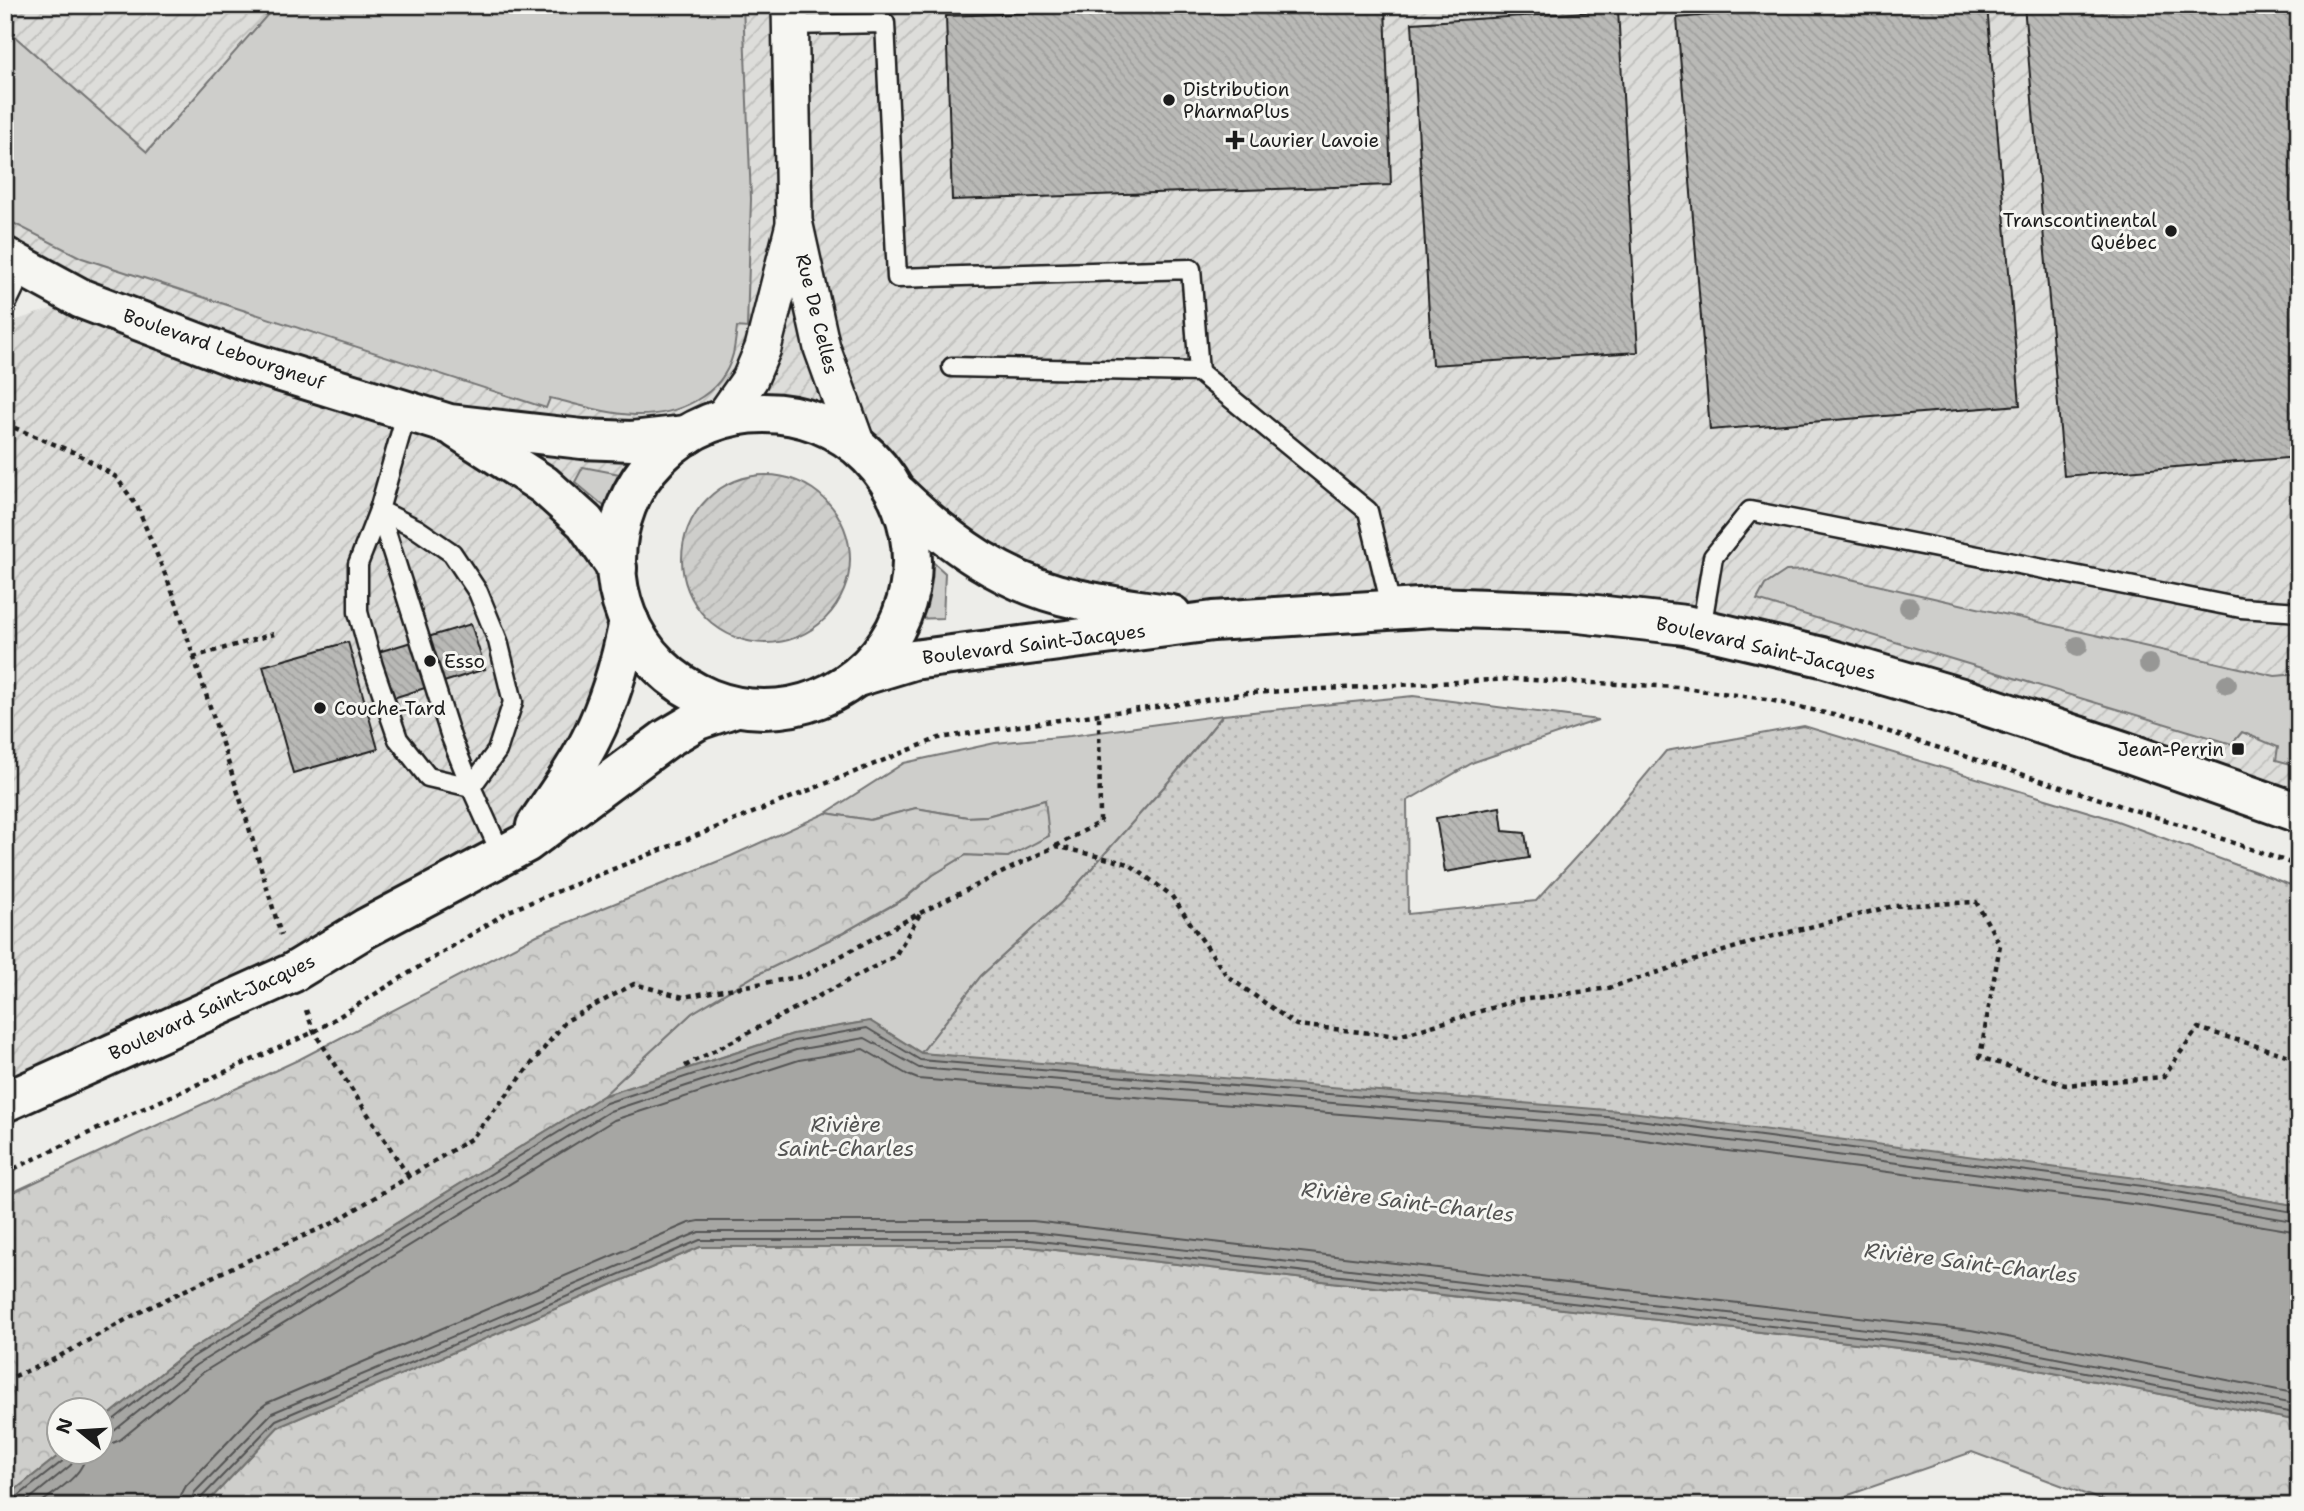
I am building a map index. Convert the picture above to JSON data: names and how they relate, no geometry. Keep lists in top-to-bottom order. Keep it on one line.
{"streets":{"main road":["Boulevard Lebourgneuf","Boulevard Saint-Jacques"],"street":["Rue De Celles"]},"water":["Rivière Saint-Charles"],"places":{"other":["Distribution PharmaPlus","Transcontinental Québec","Esso","Couche-Tard"],"health":["Laurier Lavoie"],"transit":["Jean-Perrin"]},"north":"left"}
